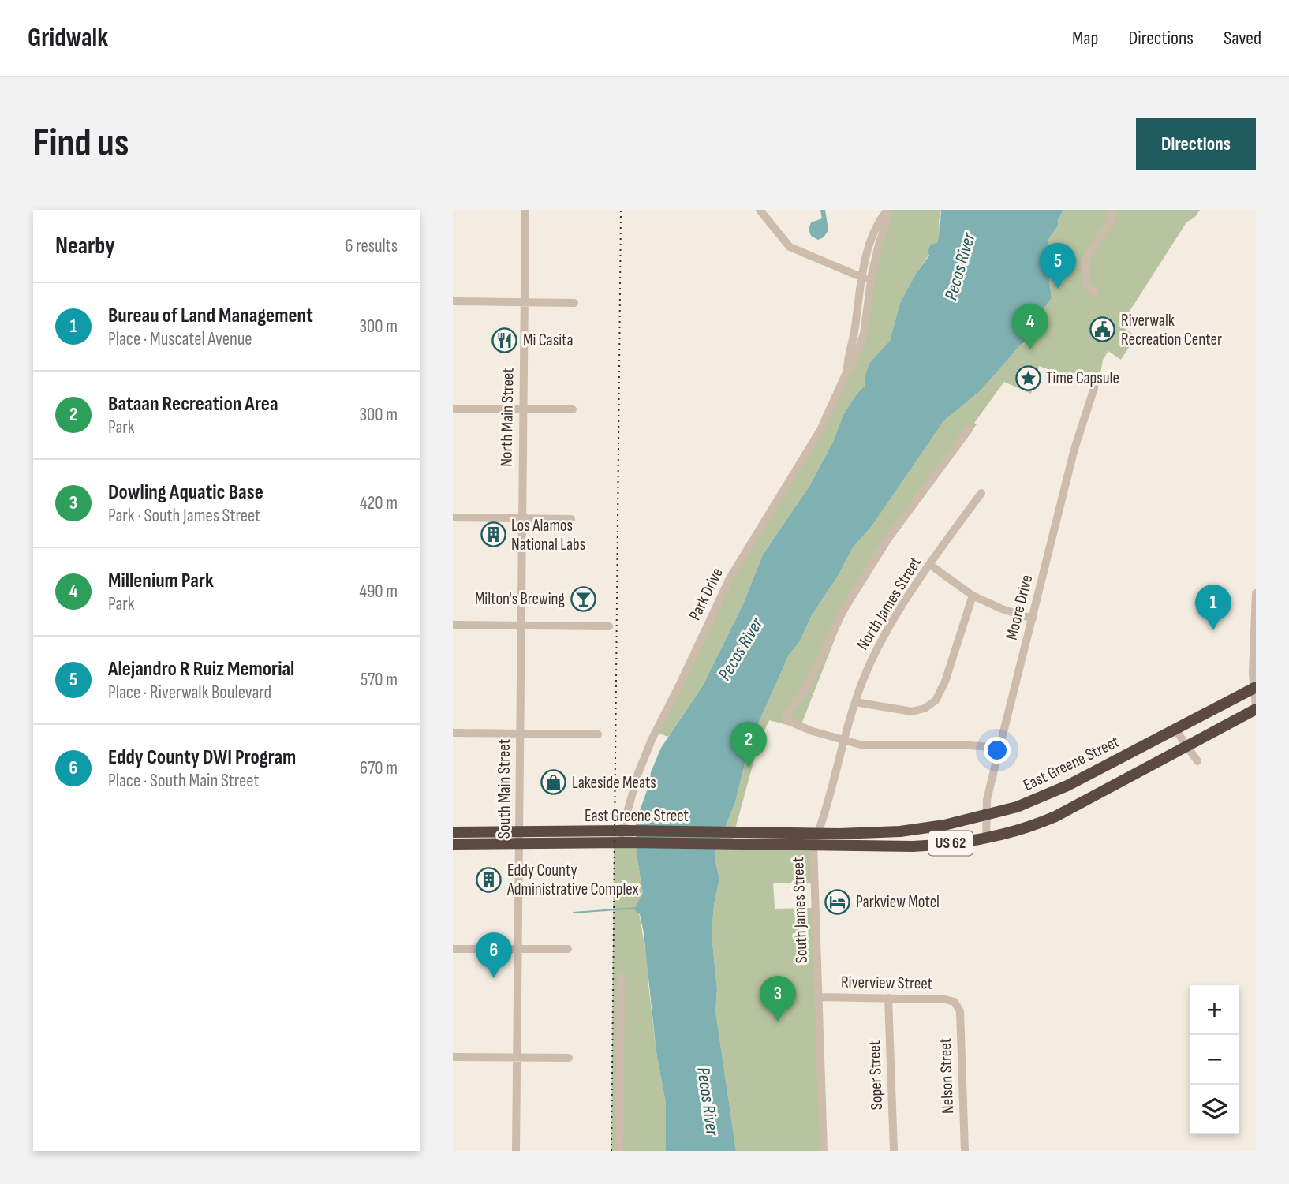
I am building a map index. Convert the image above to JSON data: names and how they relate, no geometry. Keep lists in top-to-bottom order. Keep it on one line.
{"streets":{"highway":["East Greene Street","US 62"],"street":["North Main Street","Park Drive","North James Street","Moore Drive","South Main Street","South James Street","Riverview Street","Soper Street","Nelson Street"]},"crossings":[["North Main Street","South Main Street"],["Park Drive","East Greene Street"],["North James Street","South James Street"],["Moore Drive","East Greene Street"],["East Greene Street","South Main Street"],["East Greene Street","US 62"],["East Greene Street","South James Street"],["South Main Street","US 62"],["South James Street","Riverview Street"],["Riverview Street","Soper Street"],["Riverview Street","Nelson Street"]],"water":["Pecos River"],"places":{"public building":["Riverwalk Recreation Center"],"restaurant":["Mi Casita"],"place":["Time Capsule"],"building":["Los Alamos National Labs","Eddy County Administrative Complex"],"bar":["Milton's Brewing"],"shop":["Lakeside Meats"],"hotel":["Parkview Motel"]},"page":{"header":"Gridwalk","nav":["Map","Directions","Saved"],"buttons":"Directions","title":"Find us","heading":["Nearby","6 results"],"pins":["5","4","1","2","6","3"],"list":[{"mark":"1","name":"Bureau of Land Management","note":"Place · Muscatel Avenue","value":"300 m"},{"mark":"2","name":"Bataan Recreation Area","note":"Park","value":"300 m"},{"mark":"3","name":"Dowling Aquatic Base","note":"Park · South James Street","value":"420 m"},{"mark":"4","name":"Millenium Park","note":"Park","value":"490 m"},{"mark":"5","name":"Alejandro R Ruiz Memorial","note":"Place · Riverwalk Boulevard","value":"570 m"},{"mark":"6","name":"Eddy County DWI Program","note":"Place · South Main Street","value":"670 m"}],"map_buttons":["+","−"]}}
